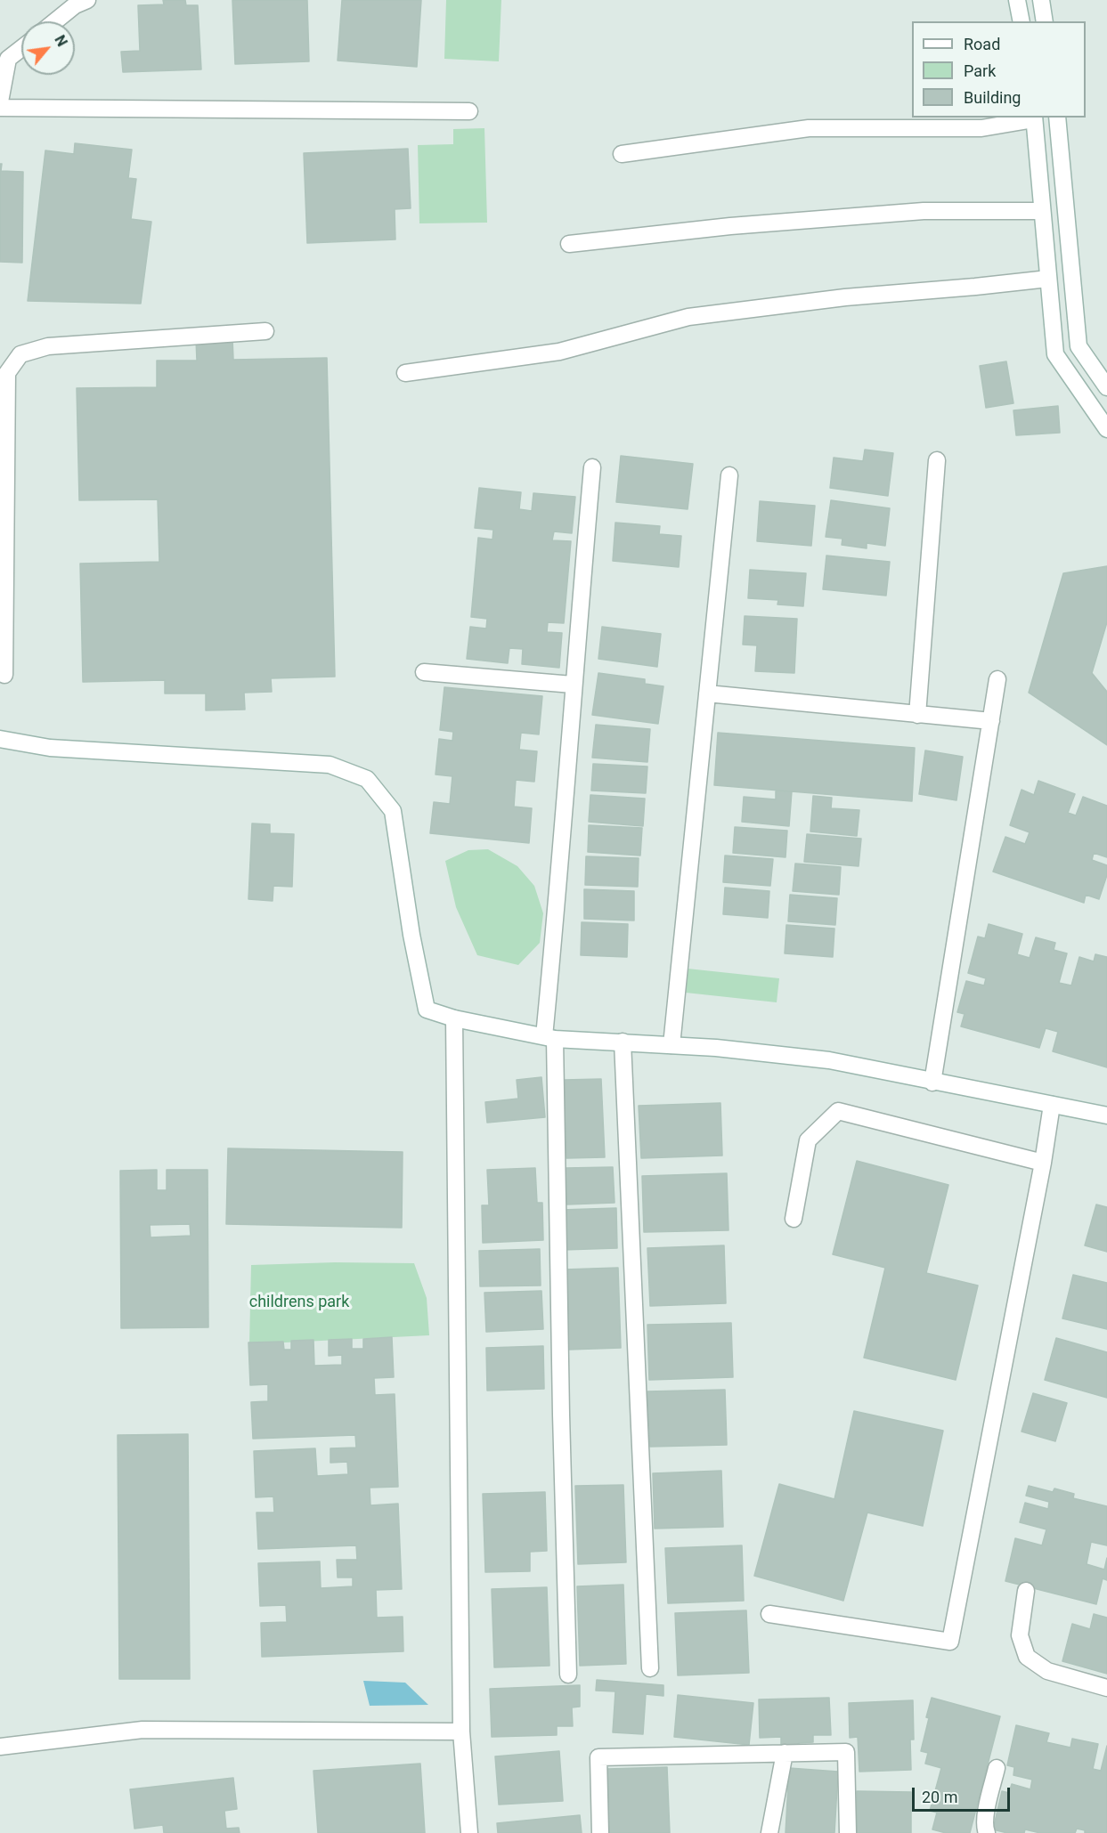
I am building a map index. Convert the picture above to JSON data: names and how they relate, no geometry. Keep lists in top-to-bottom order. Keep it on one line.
{"parks":["childrens park"],"legend":["Road","Park","Building"],"scale_bar":"20 m","north":"top right"}
